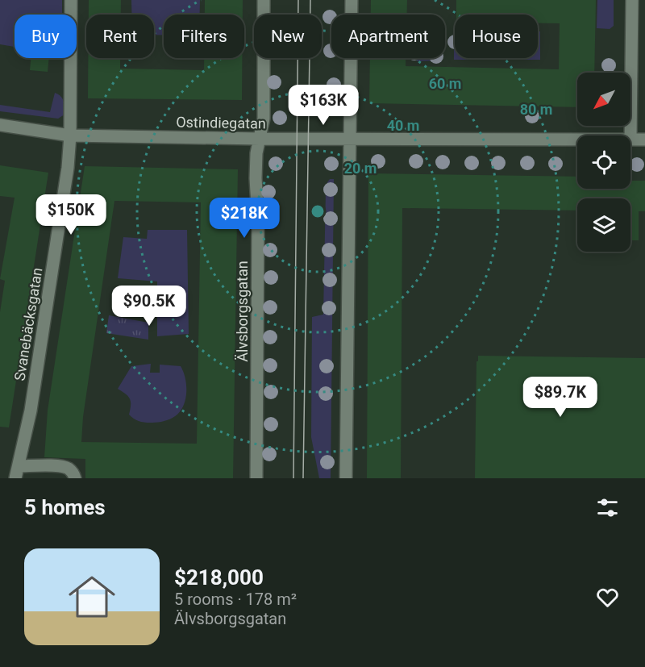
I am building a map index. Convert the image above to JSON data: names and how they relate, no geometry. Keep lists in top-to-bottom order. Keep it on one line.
{"streets":{"street":["Ostindiegatan","Älvsborgsgatan","Svanebäcksgatan"]},"crossings":[["Ostindiegatan","Älvsborgsgatan"],["Ostindiegatan","Svanebäcksgatan"]],"north":"bottom left","page":{"chip":["Buy","Rent","Filters","New","Apartment","House"],"price":["$163K","$150K","$218K","$90.5K","$89.7K"],"heading":"5 homes","list":[{"name":"$218,000","note":"5 rooms · 178 m² · Älvsborgsgatan"}]},"rings":["60 m","80 m","40 m","20 m"]}
